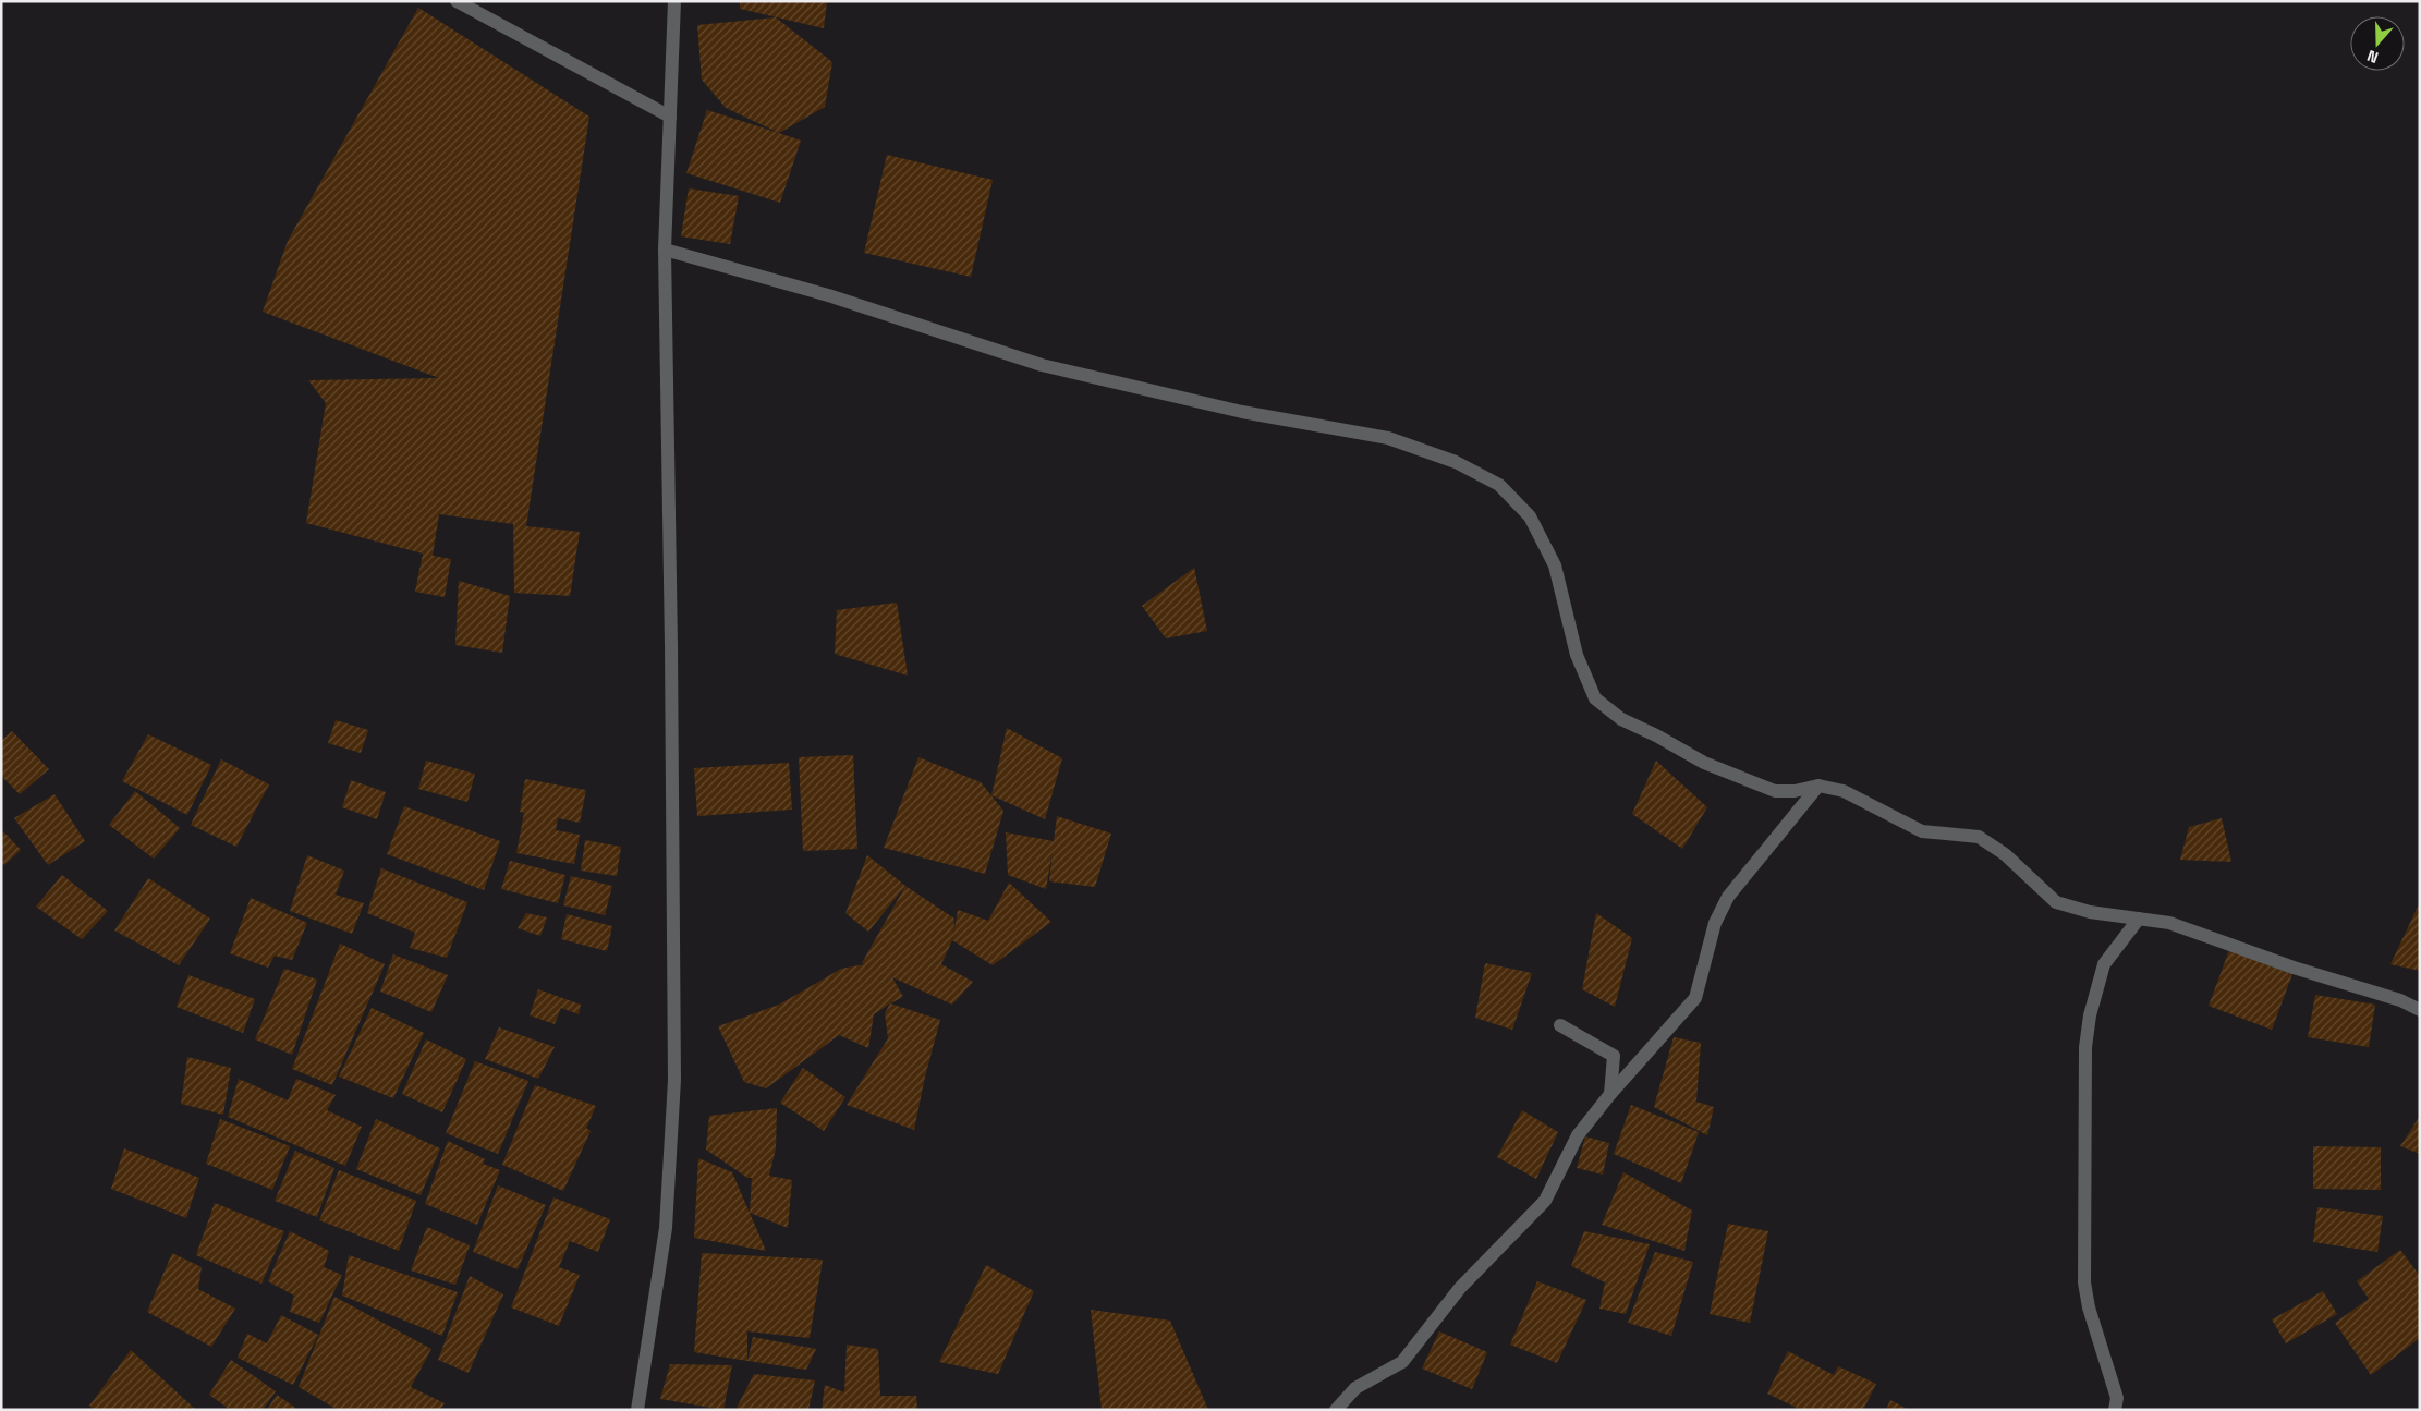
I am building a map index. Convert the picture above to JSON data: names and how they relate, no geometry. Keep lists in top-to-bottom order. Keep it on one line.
{"north":"bottom"}
